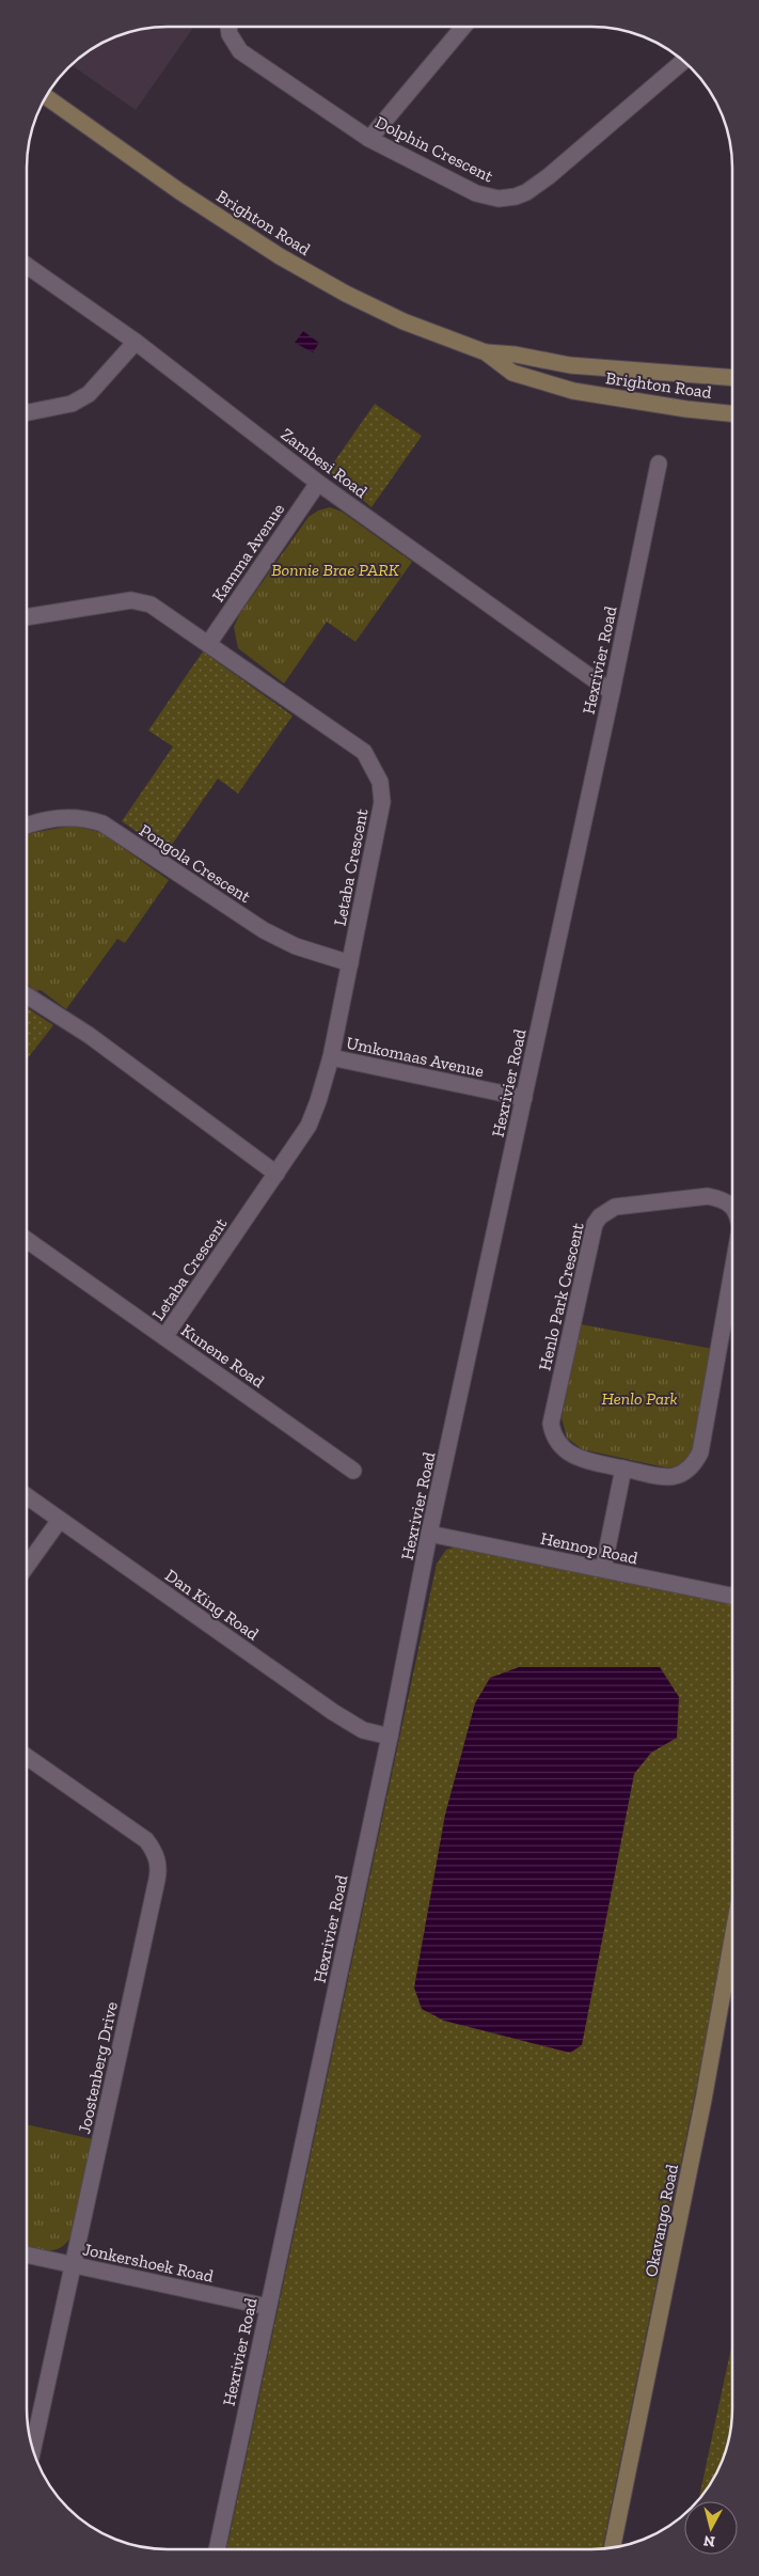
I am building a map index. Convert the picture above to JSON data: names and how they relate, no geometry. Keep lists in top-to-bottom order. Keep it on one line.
{"streets":{"main road":["Brighton Road","Okavango Road"],"street":["Dolphin Crescent","Zambesi Road","Kamma Avenue","Hexrivier Road","Pongola Crescent","Letaba Crescent","Umkomaas Avenue","Henlo Park Crescent","Kunene Road","Hennop Road","Dan King Road","Joostenberg Drive","Jonkershoek Road"]},"crossings":[["Zambesi Road","Kamma Avenue"],["Zambesi Road","Hexrivier Road"],["Kamma Avenue","Letaba Crescent"],["Hexrivier Road","Umkomaas Avenue"],["Hexrivier Road","Hennop Road"],["Hexrivier Road","Dan King Road"],["Hexrivier Road","Jonkershoek Road"],["Pongola Crescent","Letaba Crescent"],["Letaba Crescent","Umkomaas Avenue"],["Letaba Crescent","Kunene Road"],["Joostenberg Drive","Jonkershoek Road"]],"parks":["Bonnie Brae PARK","Henlo Park"],"north":"bottom"}
